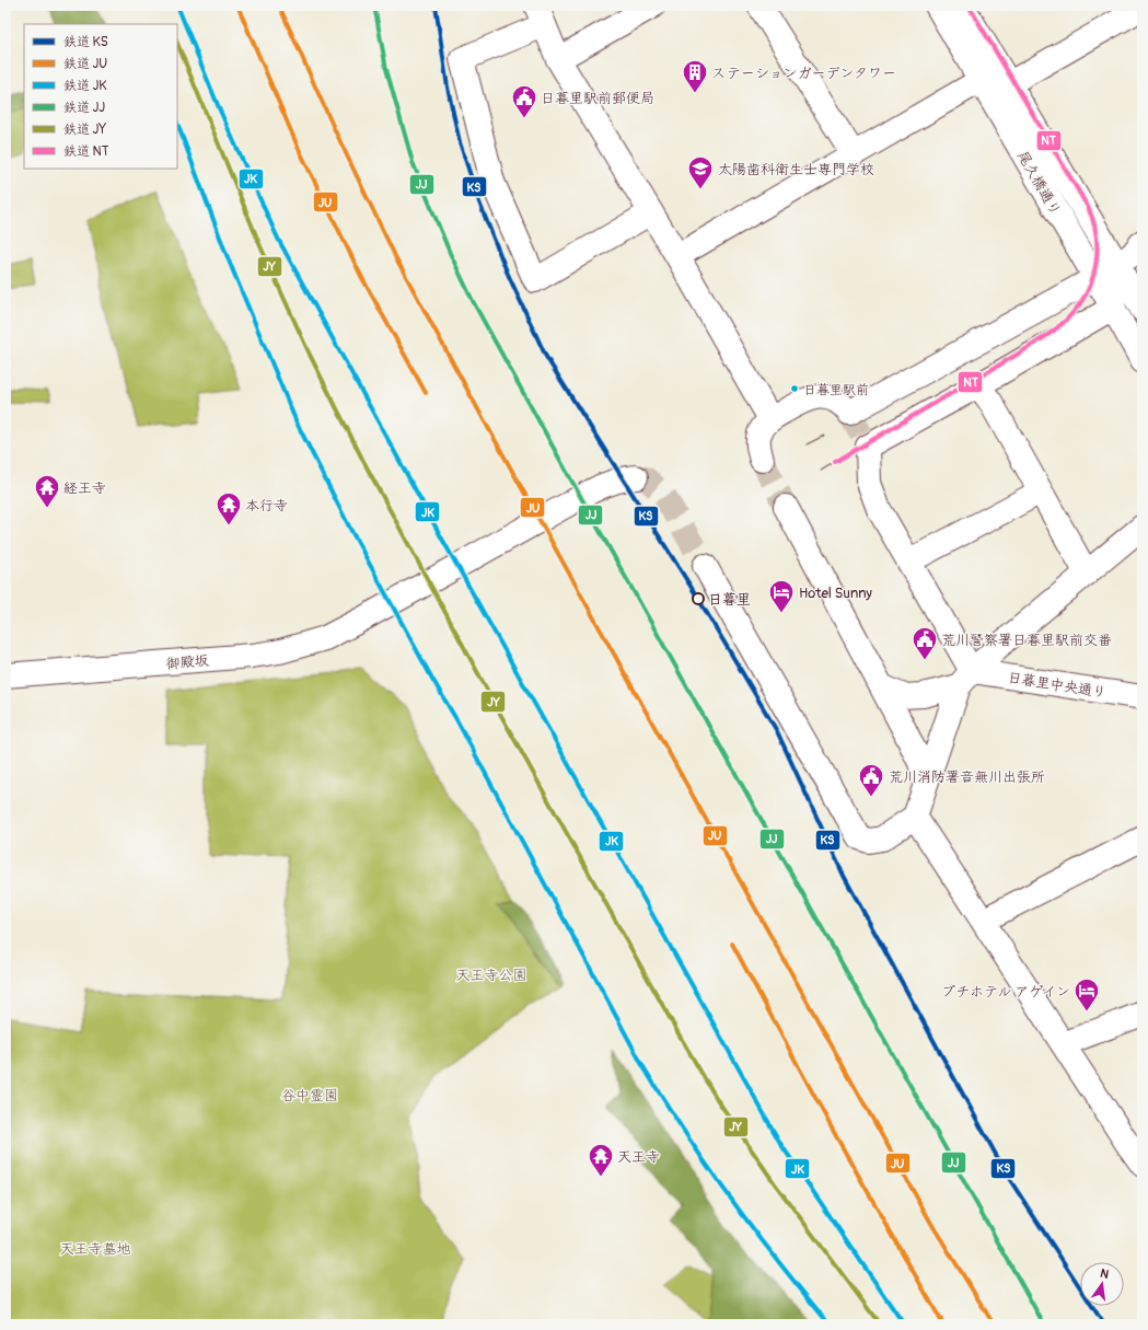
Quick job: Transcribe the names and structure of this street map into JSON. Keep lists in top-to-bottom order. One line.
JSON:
{"streets":{"street":["尾久橋通り","御殿坂","日暮里中央通り"]},"parks":["天王寺公園","谷中霊園","天王寺墓地"],"places":{"building":["ステーションガーデンタワー"],"public building":["日暮里駅前郵便局","荒川警察署日暮里駅前交番","荒川消防署音無川出張所"],"school or university":["太陽歯科衛生士専門学校"],"other":["日暮里駅前","日暮里"],"temple":["経王寺","本行寺","天王寺"],"hotel":["Hotel Sunny","プチホテル アゲイン"]},"lines":["rail line KS","rail line JU","rail line JK","rail line JJ","rail line NT","rail line JY"],"legend":["鉄道 KS","鉄道 JU","鉄道 JK","鉄道 JJ","鉄道 JY","鉄道 NT"],"north":"top"}
